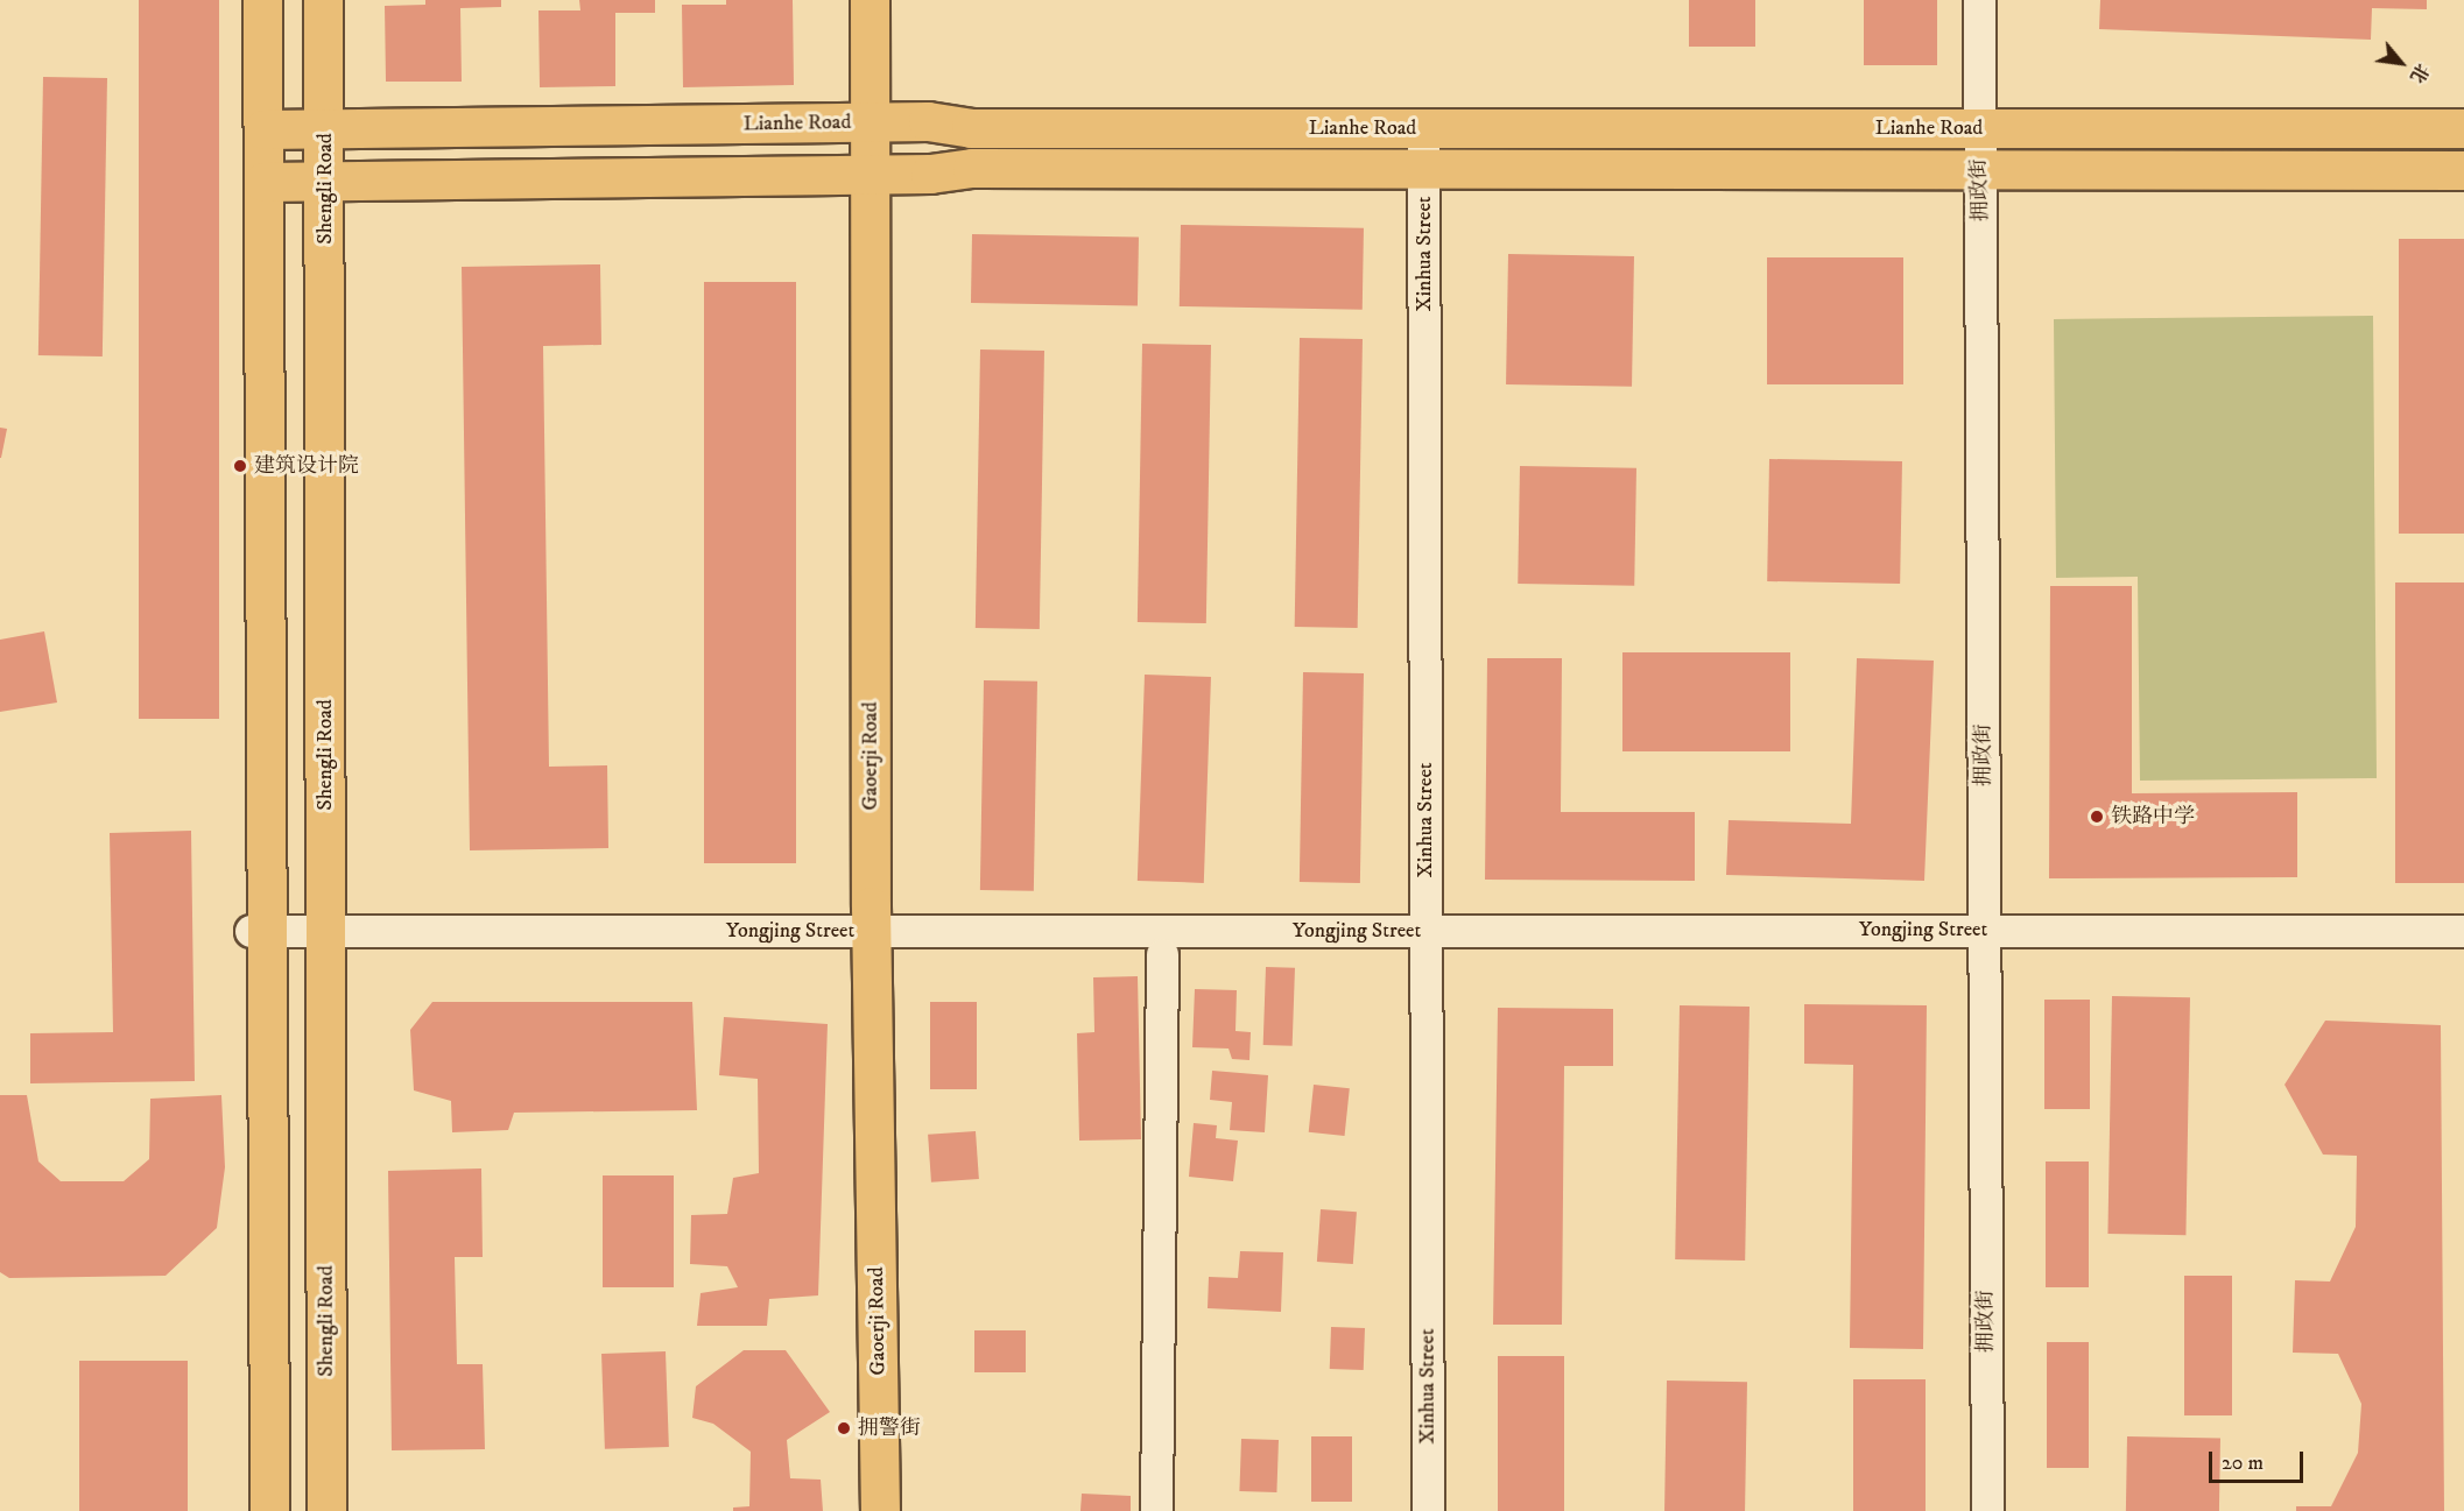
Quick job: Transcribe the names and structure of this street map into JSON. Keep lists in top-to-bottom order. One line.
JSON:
{"streets":{"main road":["Lianhe Road","Shengli Road","Gaoerji Road"],"street":["拥政街","Xinhua Street","Yongjing Street"]},"crossings":[["Lianhe Road","Shengli Road"],["Lianhe Road","拥政街"],["Lianhe Road","Xinhua Street"],["Lianhe Road","Gaoerji Road"],["Shengli Road","Yongjing Street"],["拥政街","Yongjing Street"],["Xinhua Street","Yongjing Street"],["Gaoerji Road","Yongjing Street"]],"places":["建筑设计院","铁路中学","拥警街"],"scale_bar":"20 m","north":"bottom right"}
